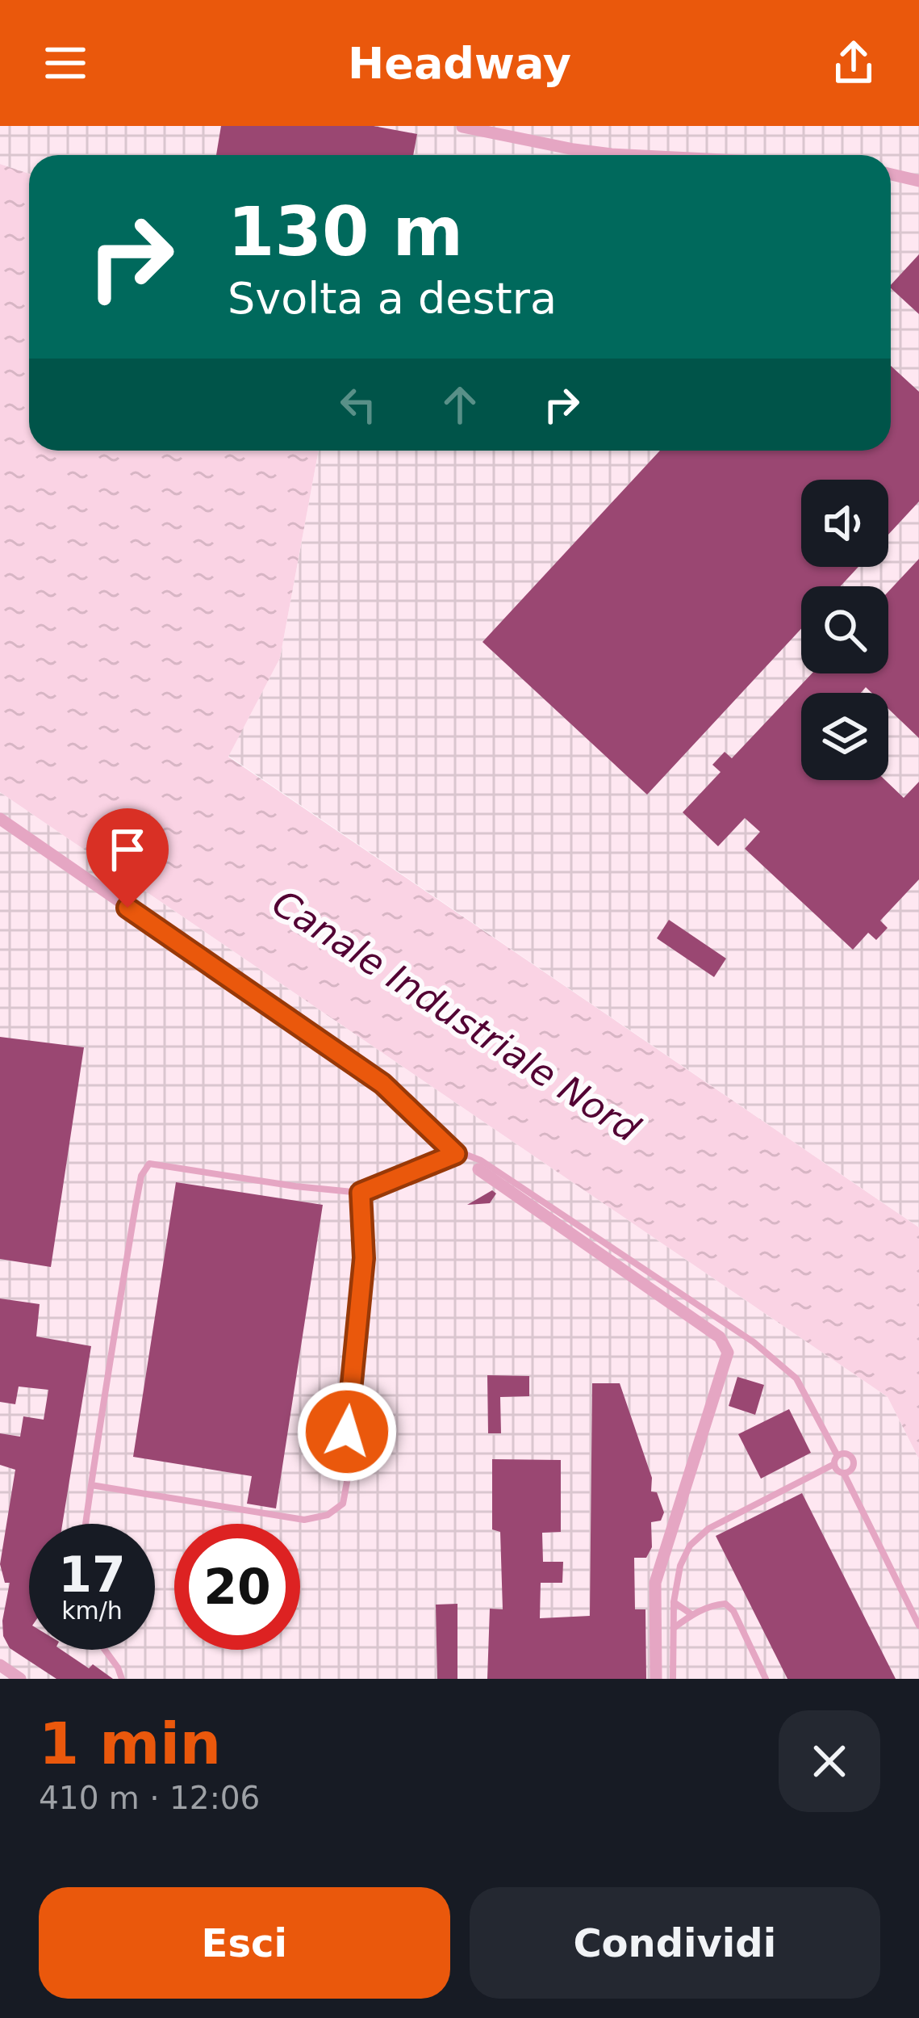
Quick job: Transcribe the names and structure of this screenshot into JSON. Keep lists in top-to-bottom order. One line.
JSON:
{"water":["Canale Industriale Nord"],"page":{"header":"Headway","turn":["130 m","Svolta a destra"],"speed":"17 km/h","limit":"20","heading":["1 min","410 m · 12:06"],"buttons":["Esci","Condividi"]}}
